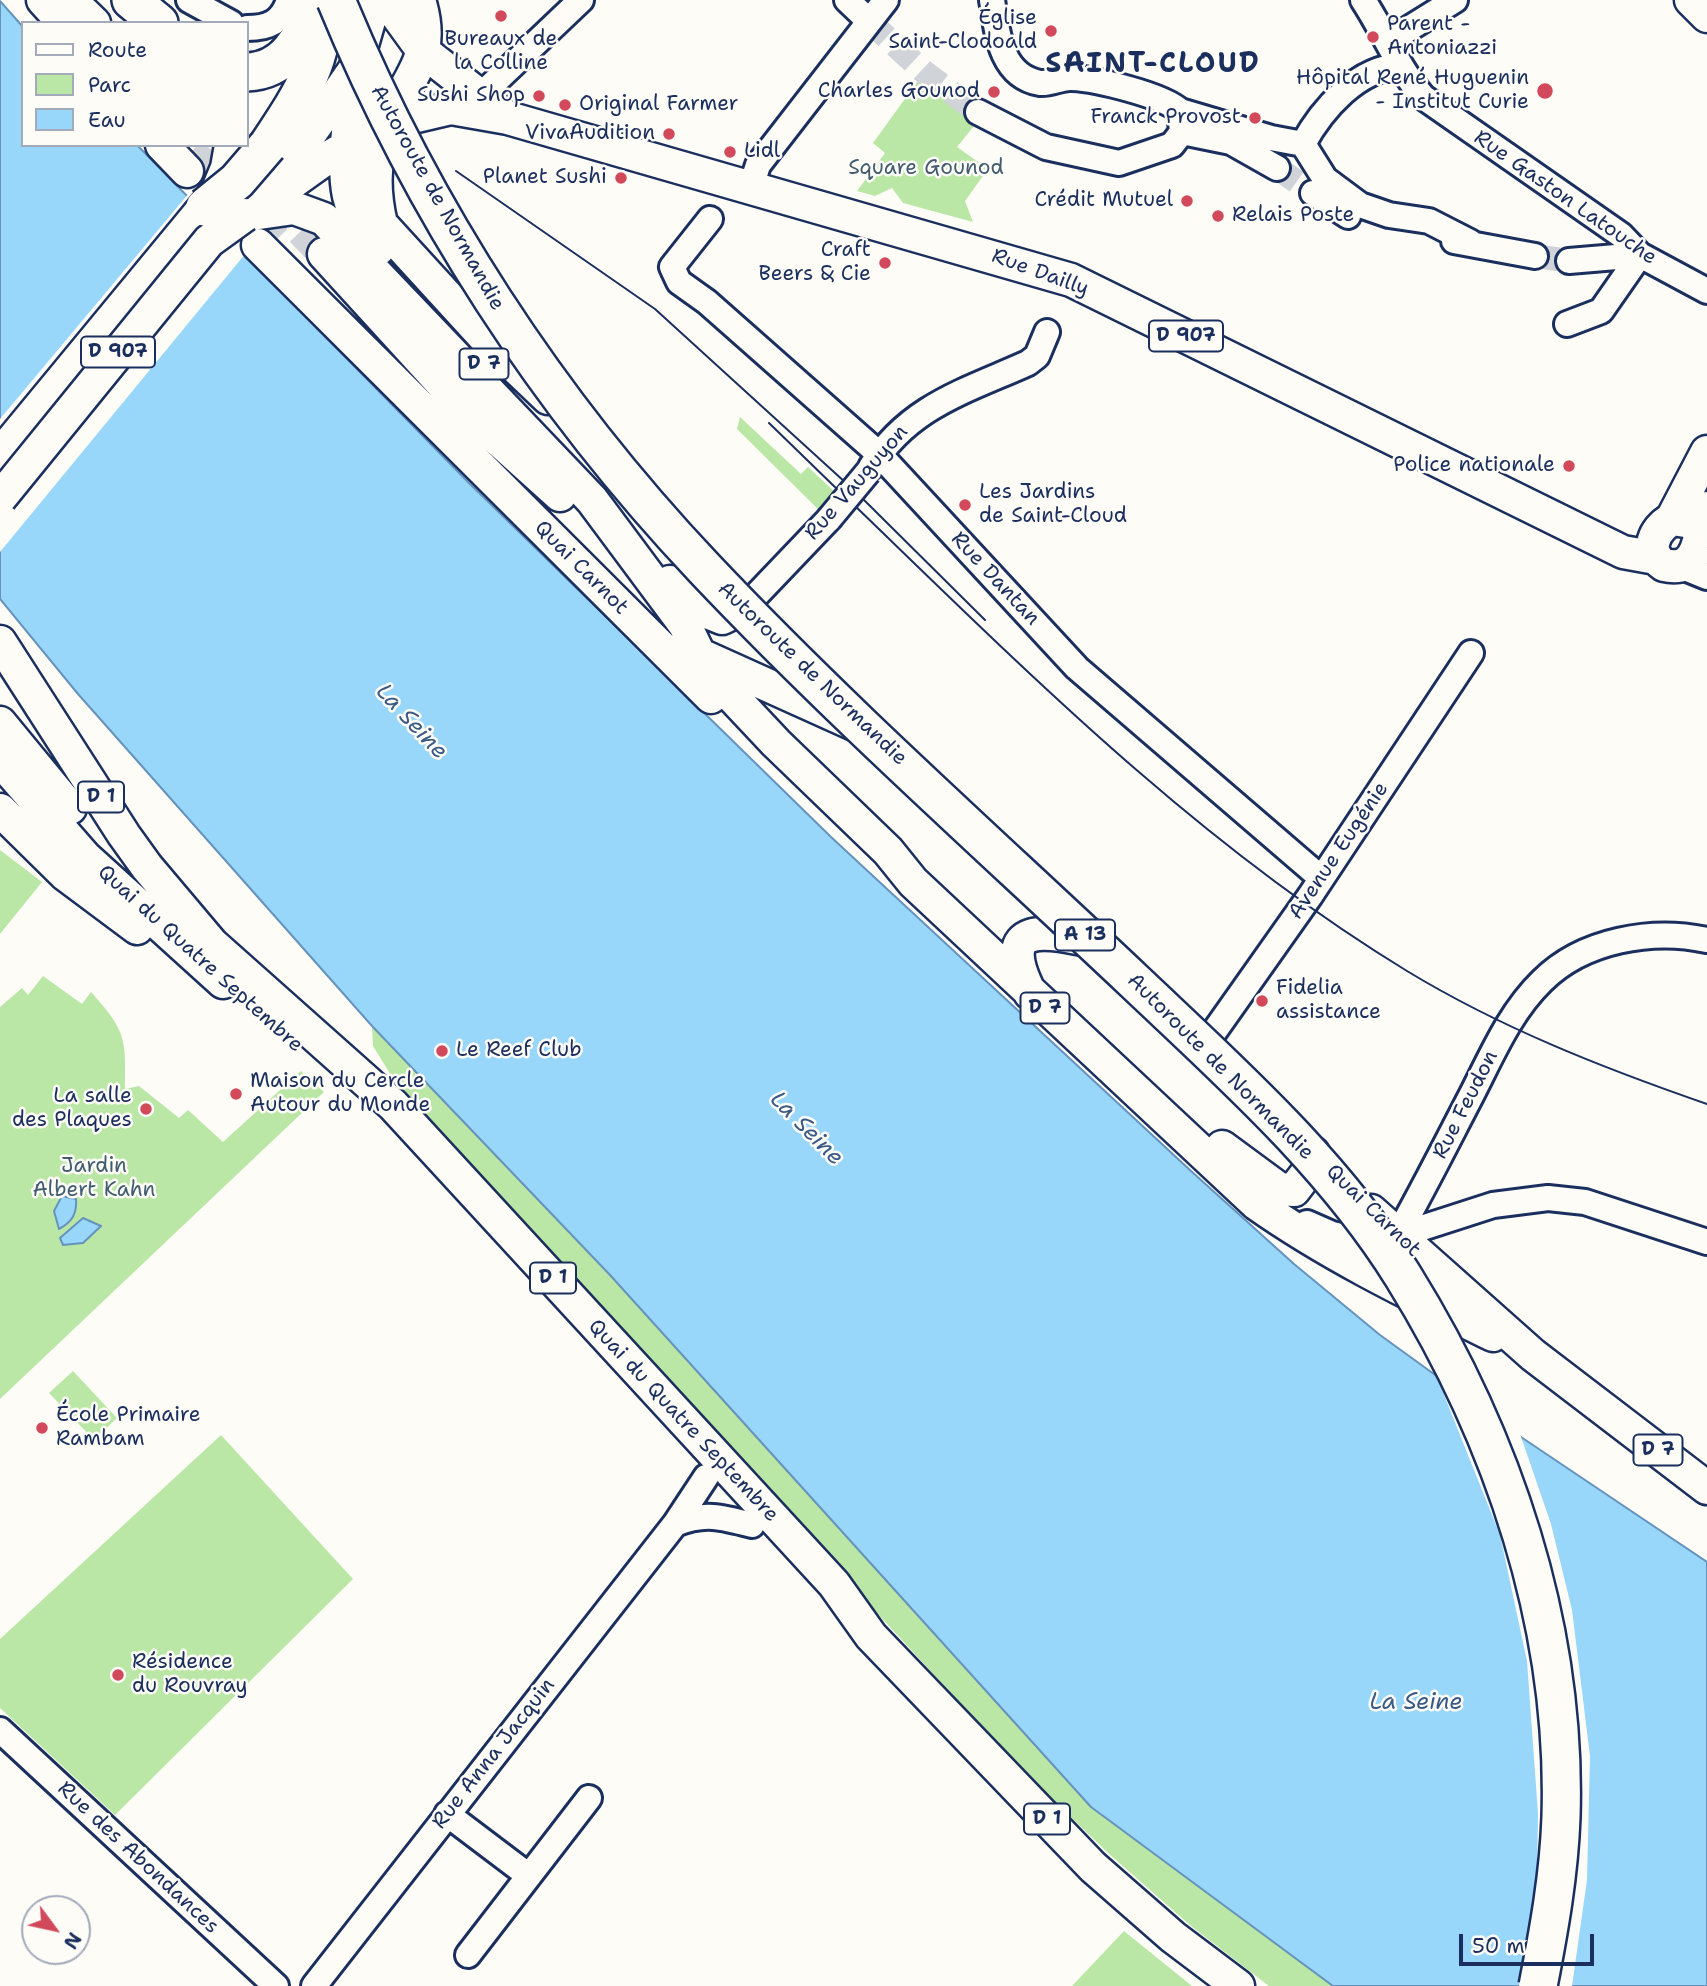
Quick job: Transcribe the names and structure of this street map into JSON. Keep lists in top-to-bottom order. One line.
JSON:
{"streets":{"highway":["Autoroute de Normandie","A 13"],"main road":["Rue Dailly","D 907","D 7","Quai Carnot","D 1","Quai du Quatre Septembre"],"street":["Rue Gaston Latouche","Rue Vauguyon","Rue Dantan","Avenue Eugénie","Rue Feudon","Rue Anna Jacquin","Rue des Abondances"]},"crossings":[["Rue Dailly","D 907"],["Rue Dailly","Quai Carnot"],["D 907","D 7"],["D 907","Quai Carnot"],["D 7","Quai Carnot"],["Rue Vauguyon","Quai Carnot"],["Rue Vauguyon","Rue Dantan"],["Quai Carnot","Avenue Eugénie"],["Quai Carnot","Rue Feudon"],["Rue Dantan","Avenue Eugénie"],["Quai du Quatre Septembre","Rue Anna Jacquin"]],"districts":["SAINT-CLOUD"],"water":["La Seine"],"parks":["Square Gounod","Jardin Albert Kahn"],"places":["Bureaux de la Colline","Église Saint-Clodoald","Parent - Antoniazzi","Hôpital René Huguenin - Institut Curie","Charles Gounod","Sushi Shop","Original Farmer","Franck Provost","VivaAudition","Lidl","Planet Sushi","Crédit Mutuel","Relais Poste","Craft Beers & Cie","Police nationale","Les Jardins de Saint-Cloud","Fidelia assistance","Le Reef Club","Maison du Cercle Autour du Monde","La salle des Plaques","École Primaire Rambam","Résidence du Rouvray"],"legend":["Route","Parc","Eau"],"scale_bar":"50 m","north":"bottom right"}
